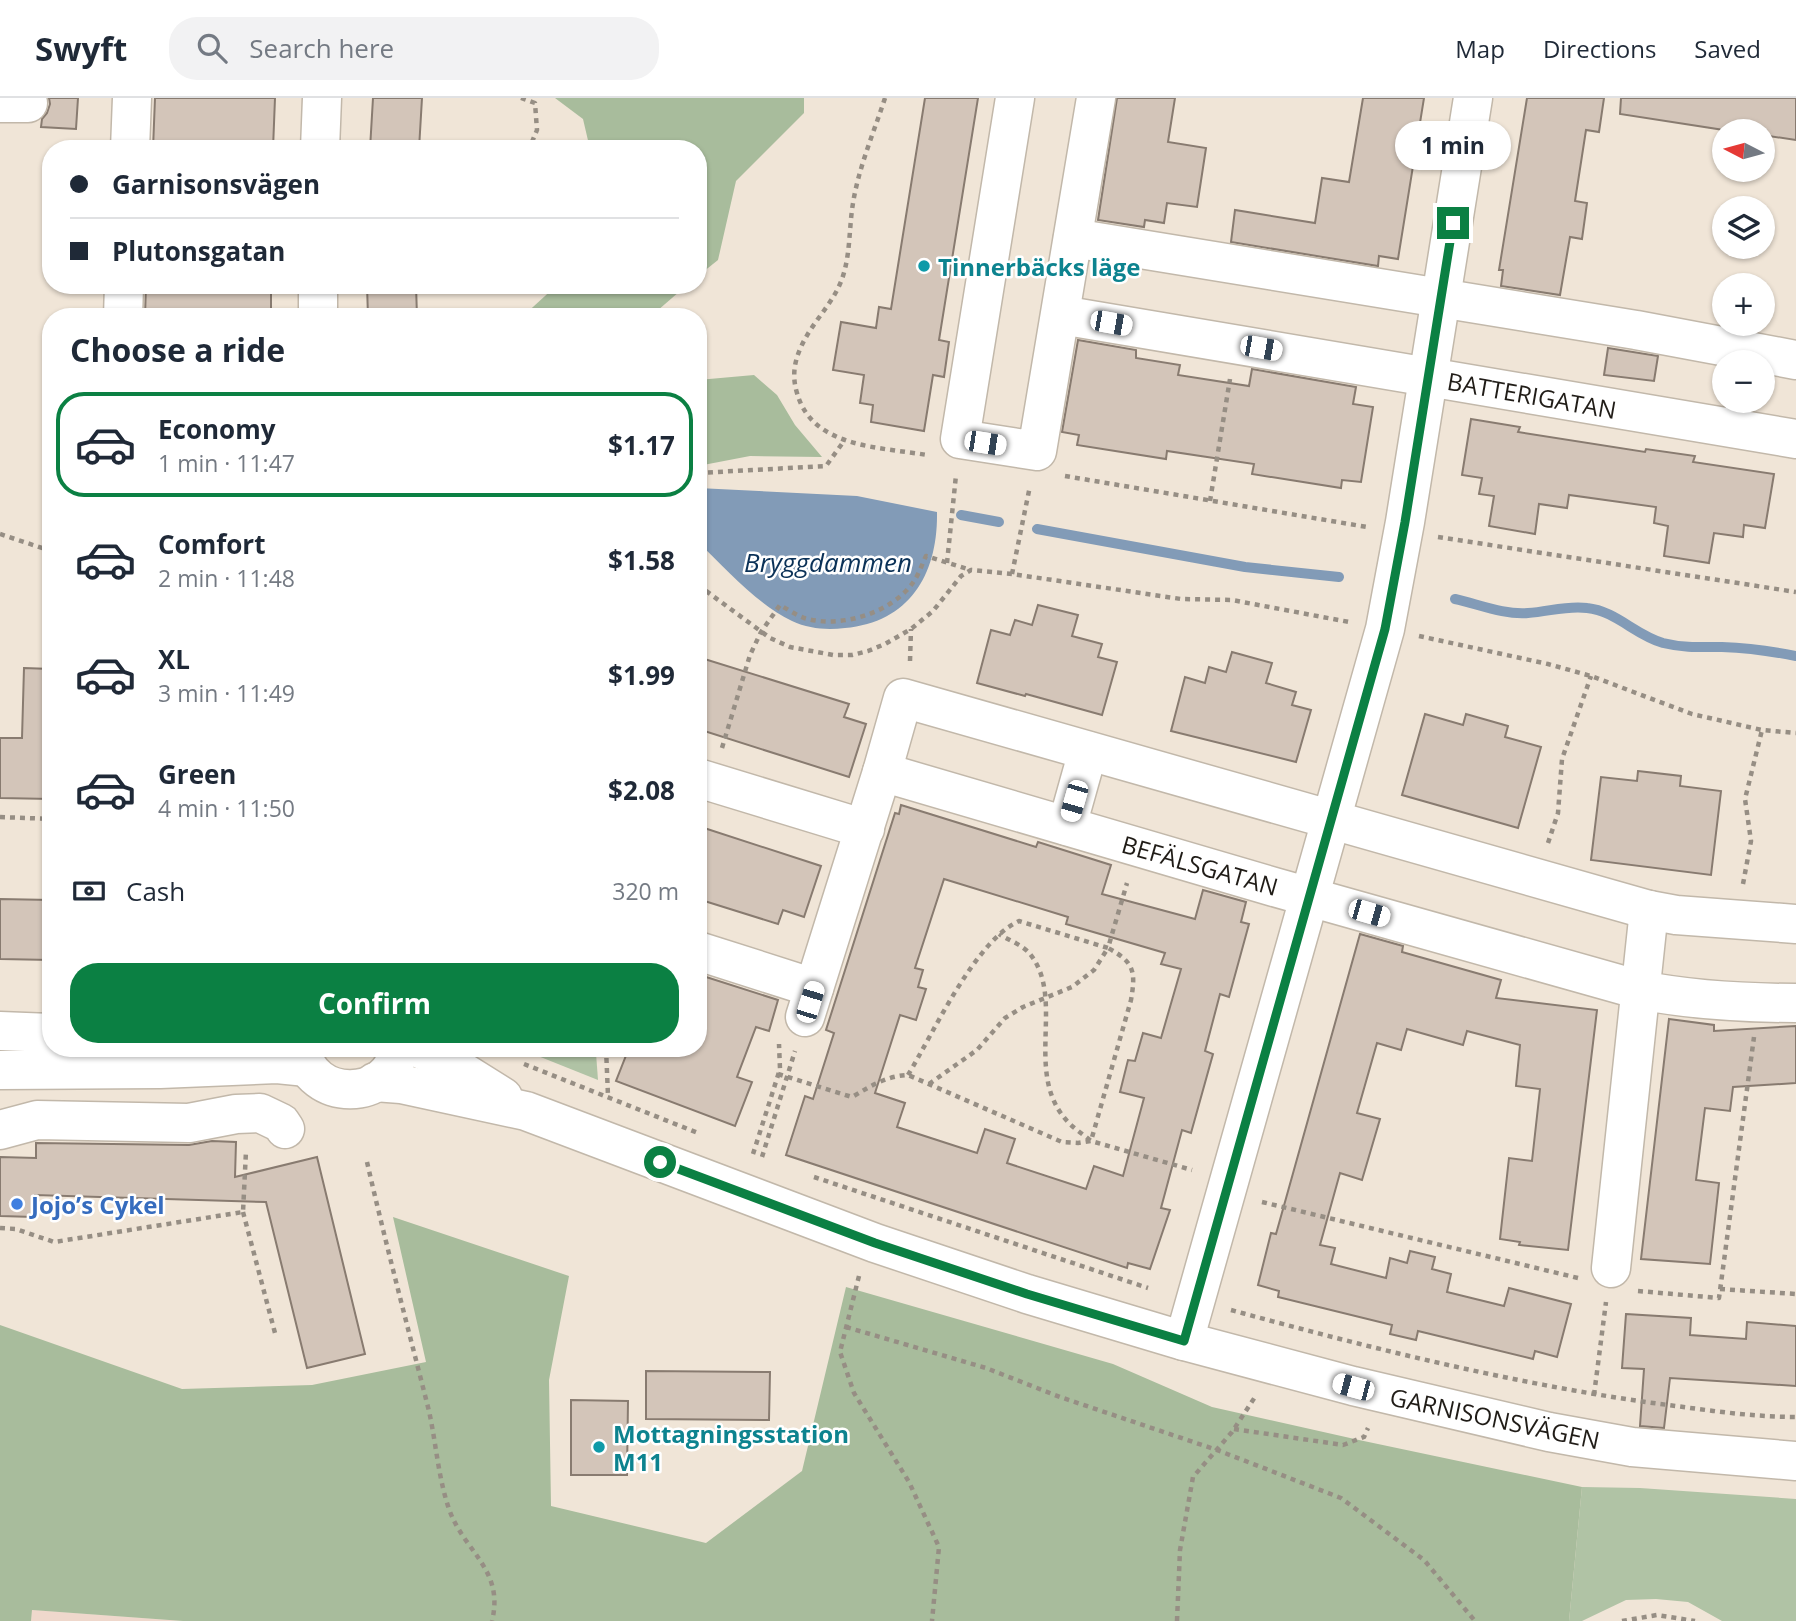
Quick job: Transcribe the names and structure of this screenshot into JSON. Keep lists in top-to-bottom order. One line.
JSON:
{"streets":{"street":["BATTERIGATAN","BEFÄLSGATAN","GARNISONSVÄGEN"]},"water":["Bryggdammen"],"places":["Tinnerbäcks läge","Jojo’s Cykel","Mottagningsstation M11"],"north":"left","page":{"header":"Swyft","search":"Search here","nav":["Map","Directions","Saved"],"map_buttons":["+","−"],"bubble":"1 min","banner":["Garnisonsvägen","Plutonsgatan"],"heading":"Choose a ride","list":[{"name":"Economy","note":"1 min · 11:47","value":"$1.17"},{"name":"Comfort","note":"2 min · 11:48","value":"$1.58"},{"name":"XL","note":"3 min · 11:49","value":"$1.99"},{"name":"Green","note":"4 min · 11:50","value":"$2.08"}],"pay":["Cash","320 m"],"buttons":"Confirm"}}
